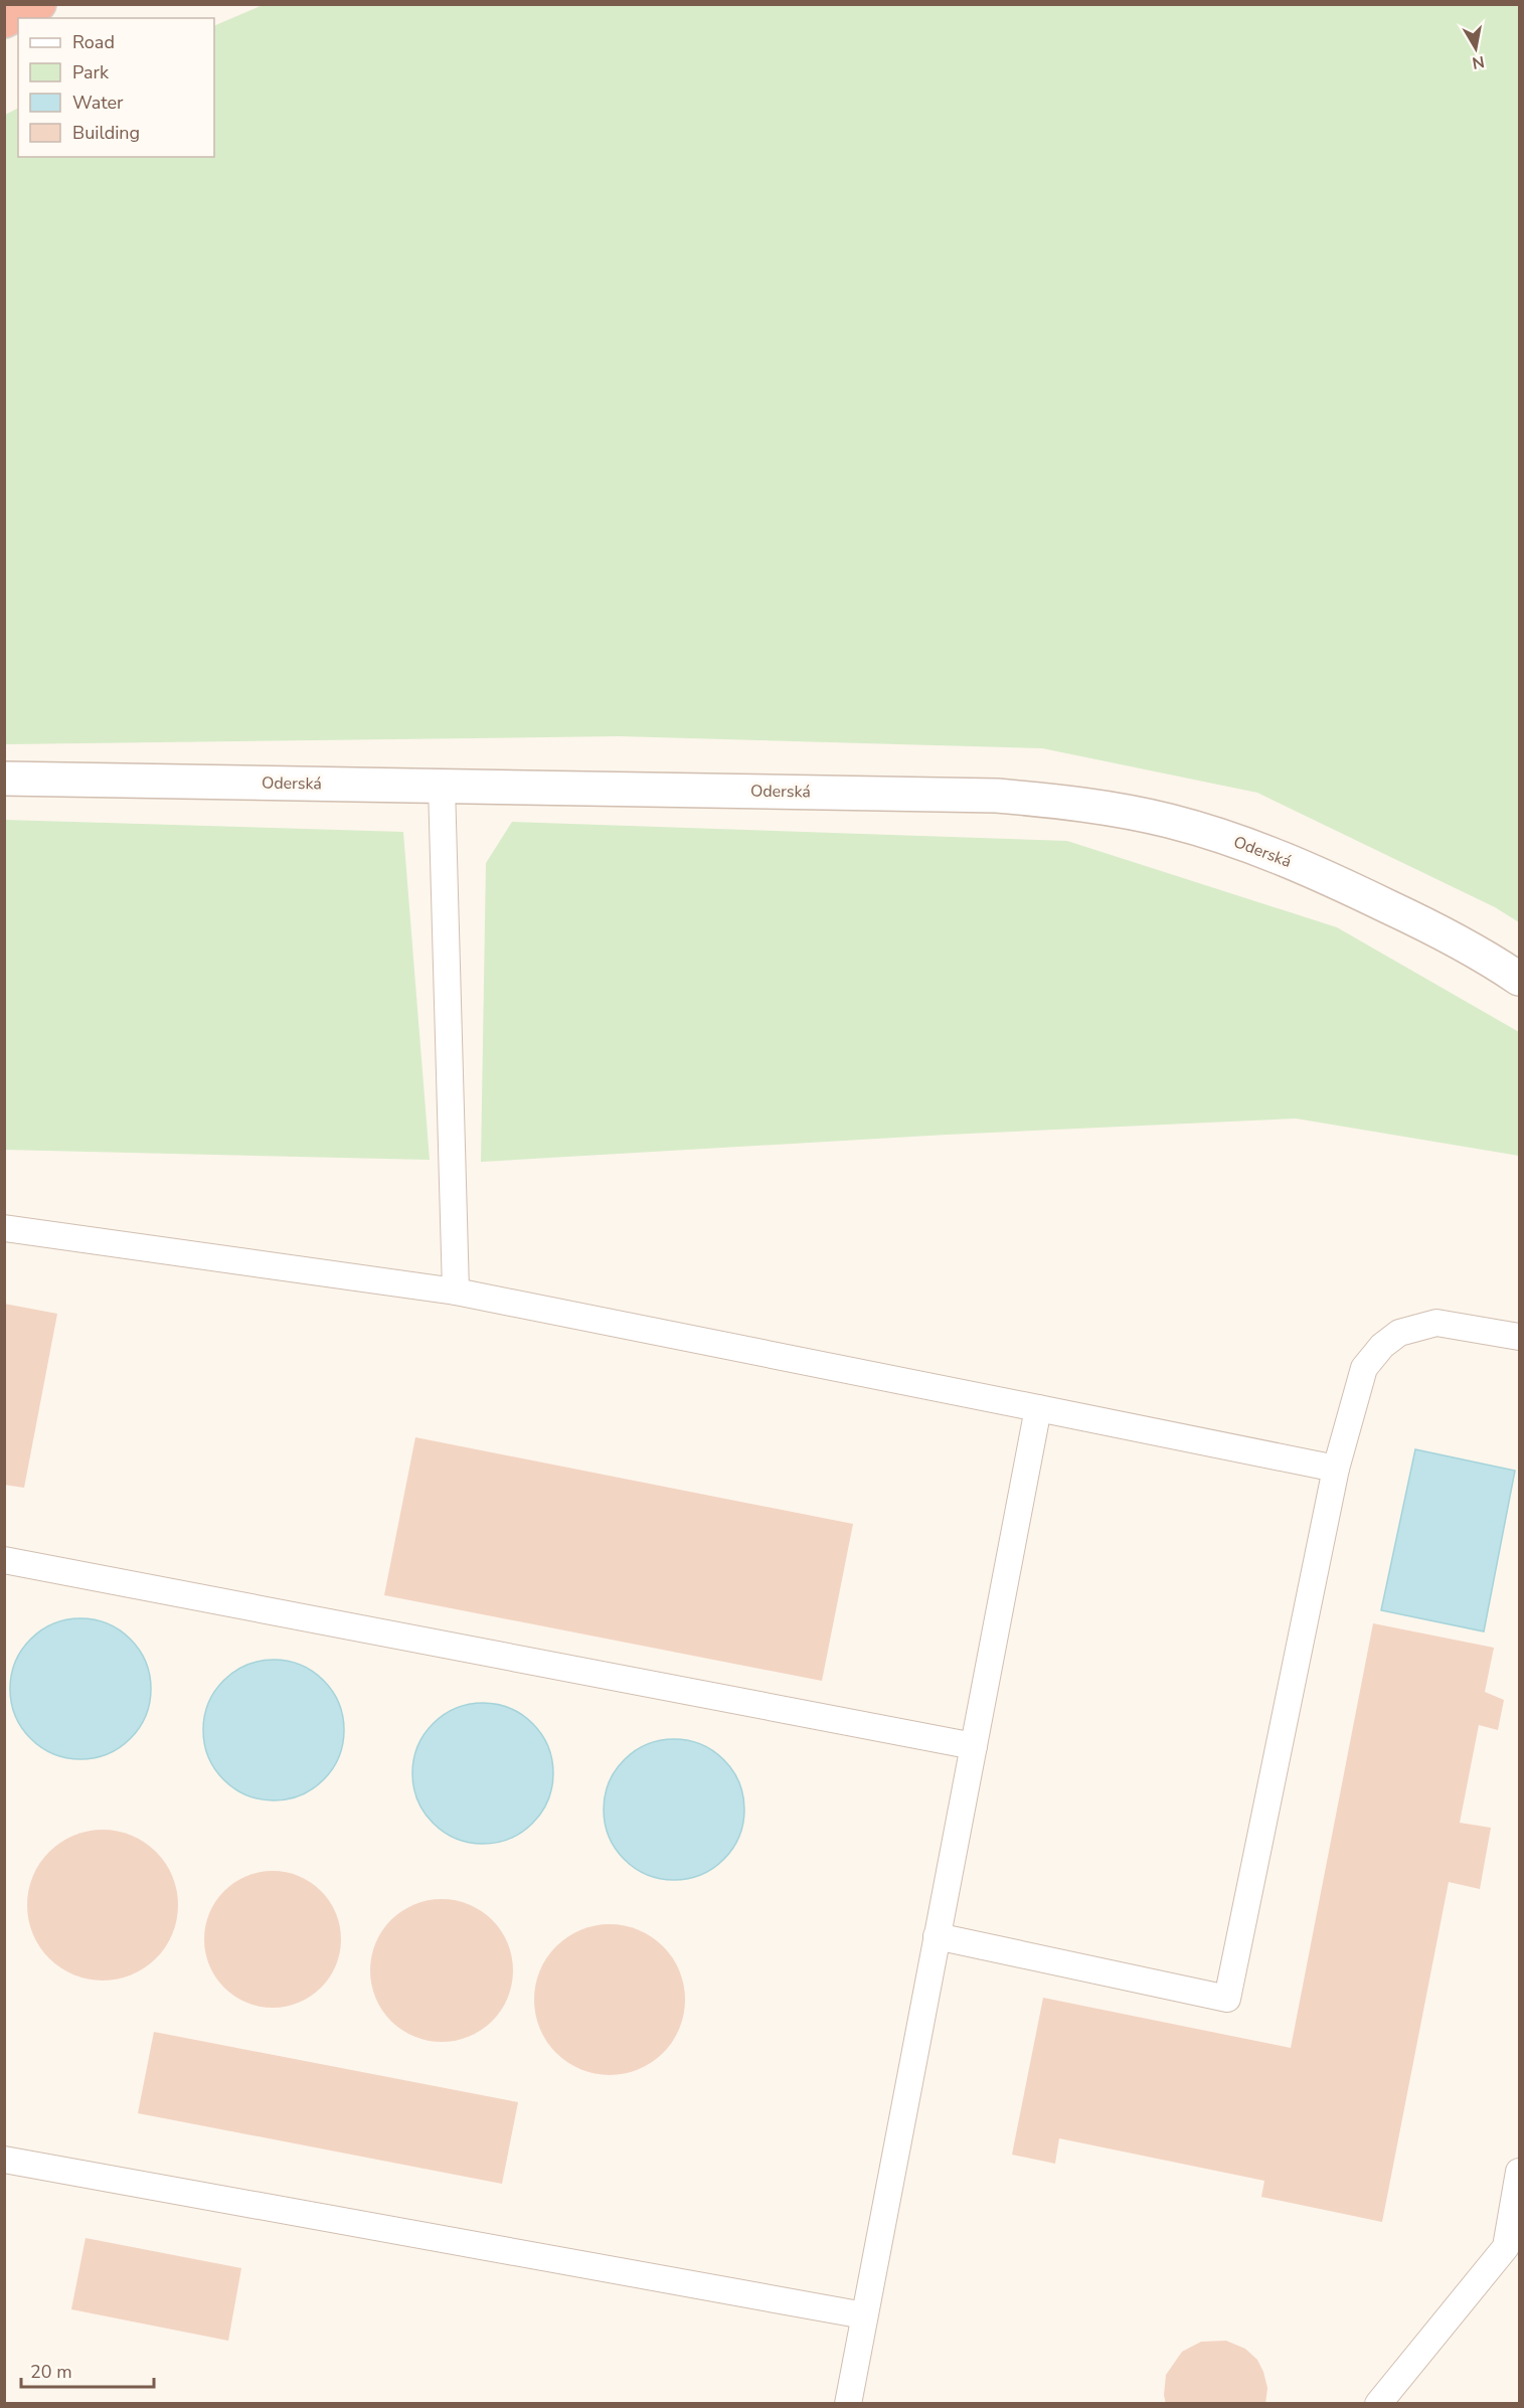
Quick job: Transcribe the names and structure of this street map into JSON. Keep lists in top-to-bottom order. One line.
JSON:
{"streets":{"street":["Oderská"]},"legend":["Road","Park","Water","Building"],"scale_bar":"20 m","north":"bottom"}
